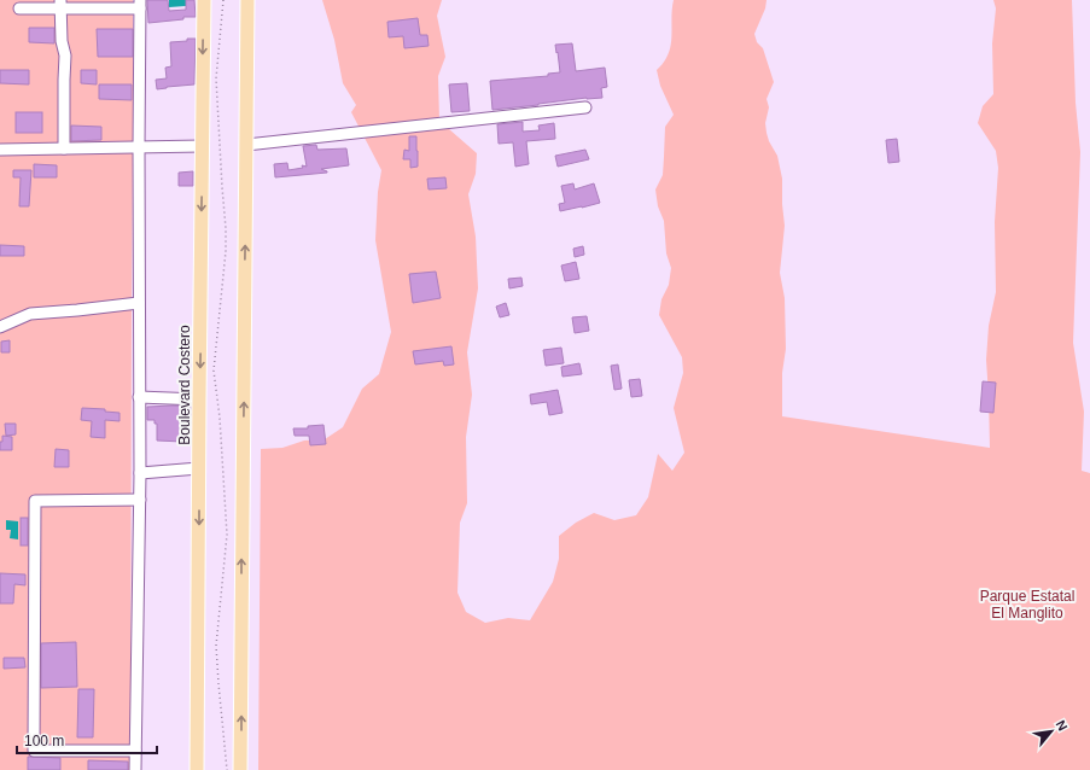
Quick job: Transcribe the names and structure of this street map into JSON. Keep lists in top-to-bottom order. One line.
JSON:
{"streets":{"main road":["Boulevard Costero"]},"parks":["Parque Estatal El Manglito"],"scale_bar":"100 m","north":"top right"}
